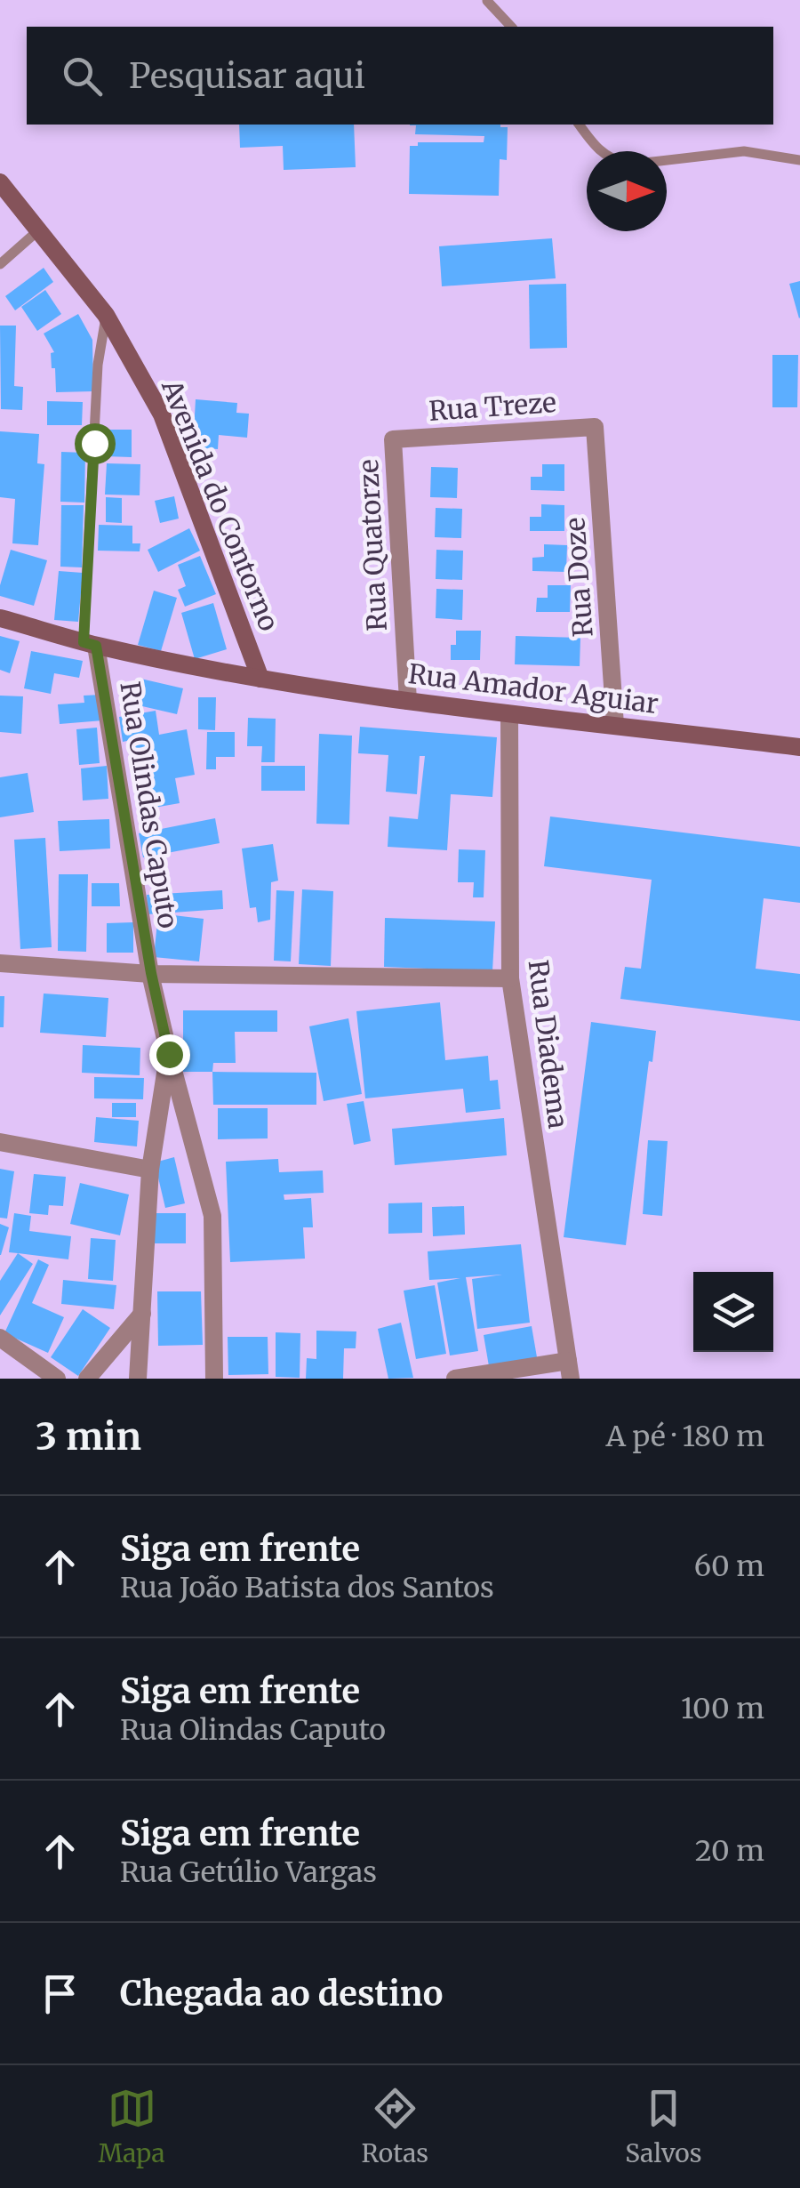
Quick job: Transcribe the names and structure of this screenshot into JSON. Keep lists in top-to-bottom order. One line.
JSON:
{"streets":{"street":["Rua Treze","Avenida do Contorno","Rua Quatorze","Rua Doze","Rua Amador Aguiar","Rua Olindas Caputo","Rua Diadema"]},"crossings":[["Rua Treze","Rua Quatorze"],["Rua Treze","Rua Doze"],["Avenida do Contorno","Rua Amador Aguiar"],["Rua Quatorze","Rua Amador Aguiar"],["Rua Doze","Rua Amador Aguiar"],["Rua Amador Aguiar","Rua Olindas Caputo"],["Rua Amador Aguiar","Rua Diadema"]],"north":"right","page":{"search":"Pesquisar aqui","heading":["3 min","A pé · 180 m"],"list":[["Siga em frente","Rua João Batista dos Santos","60 m"],["Siga em frente","Rua Olindas Caputo","100 m"],["Siga em frente","Rua Getúlio Vargas","20 m"],"Chegada ao destino"],"nav":["Mapa","Rotas","Salvos"]}}
